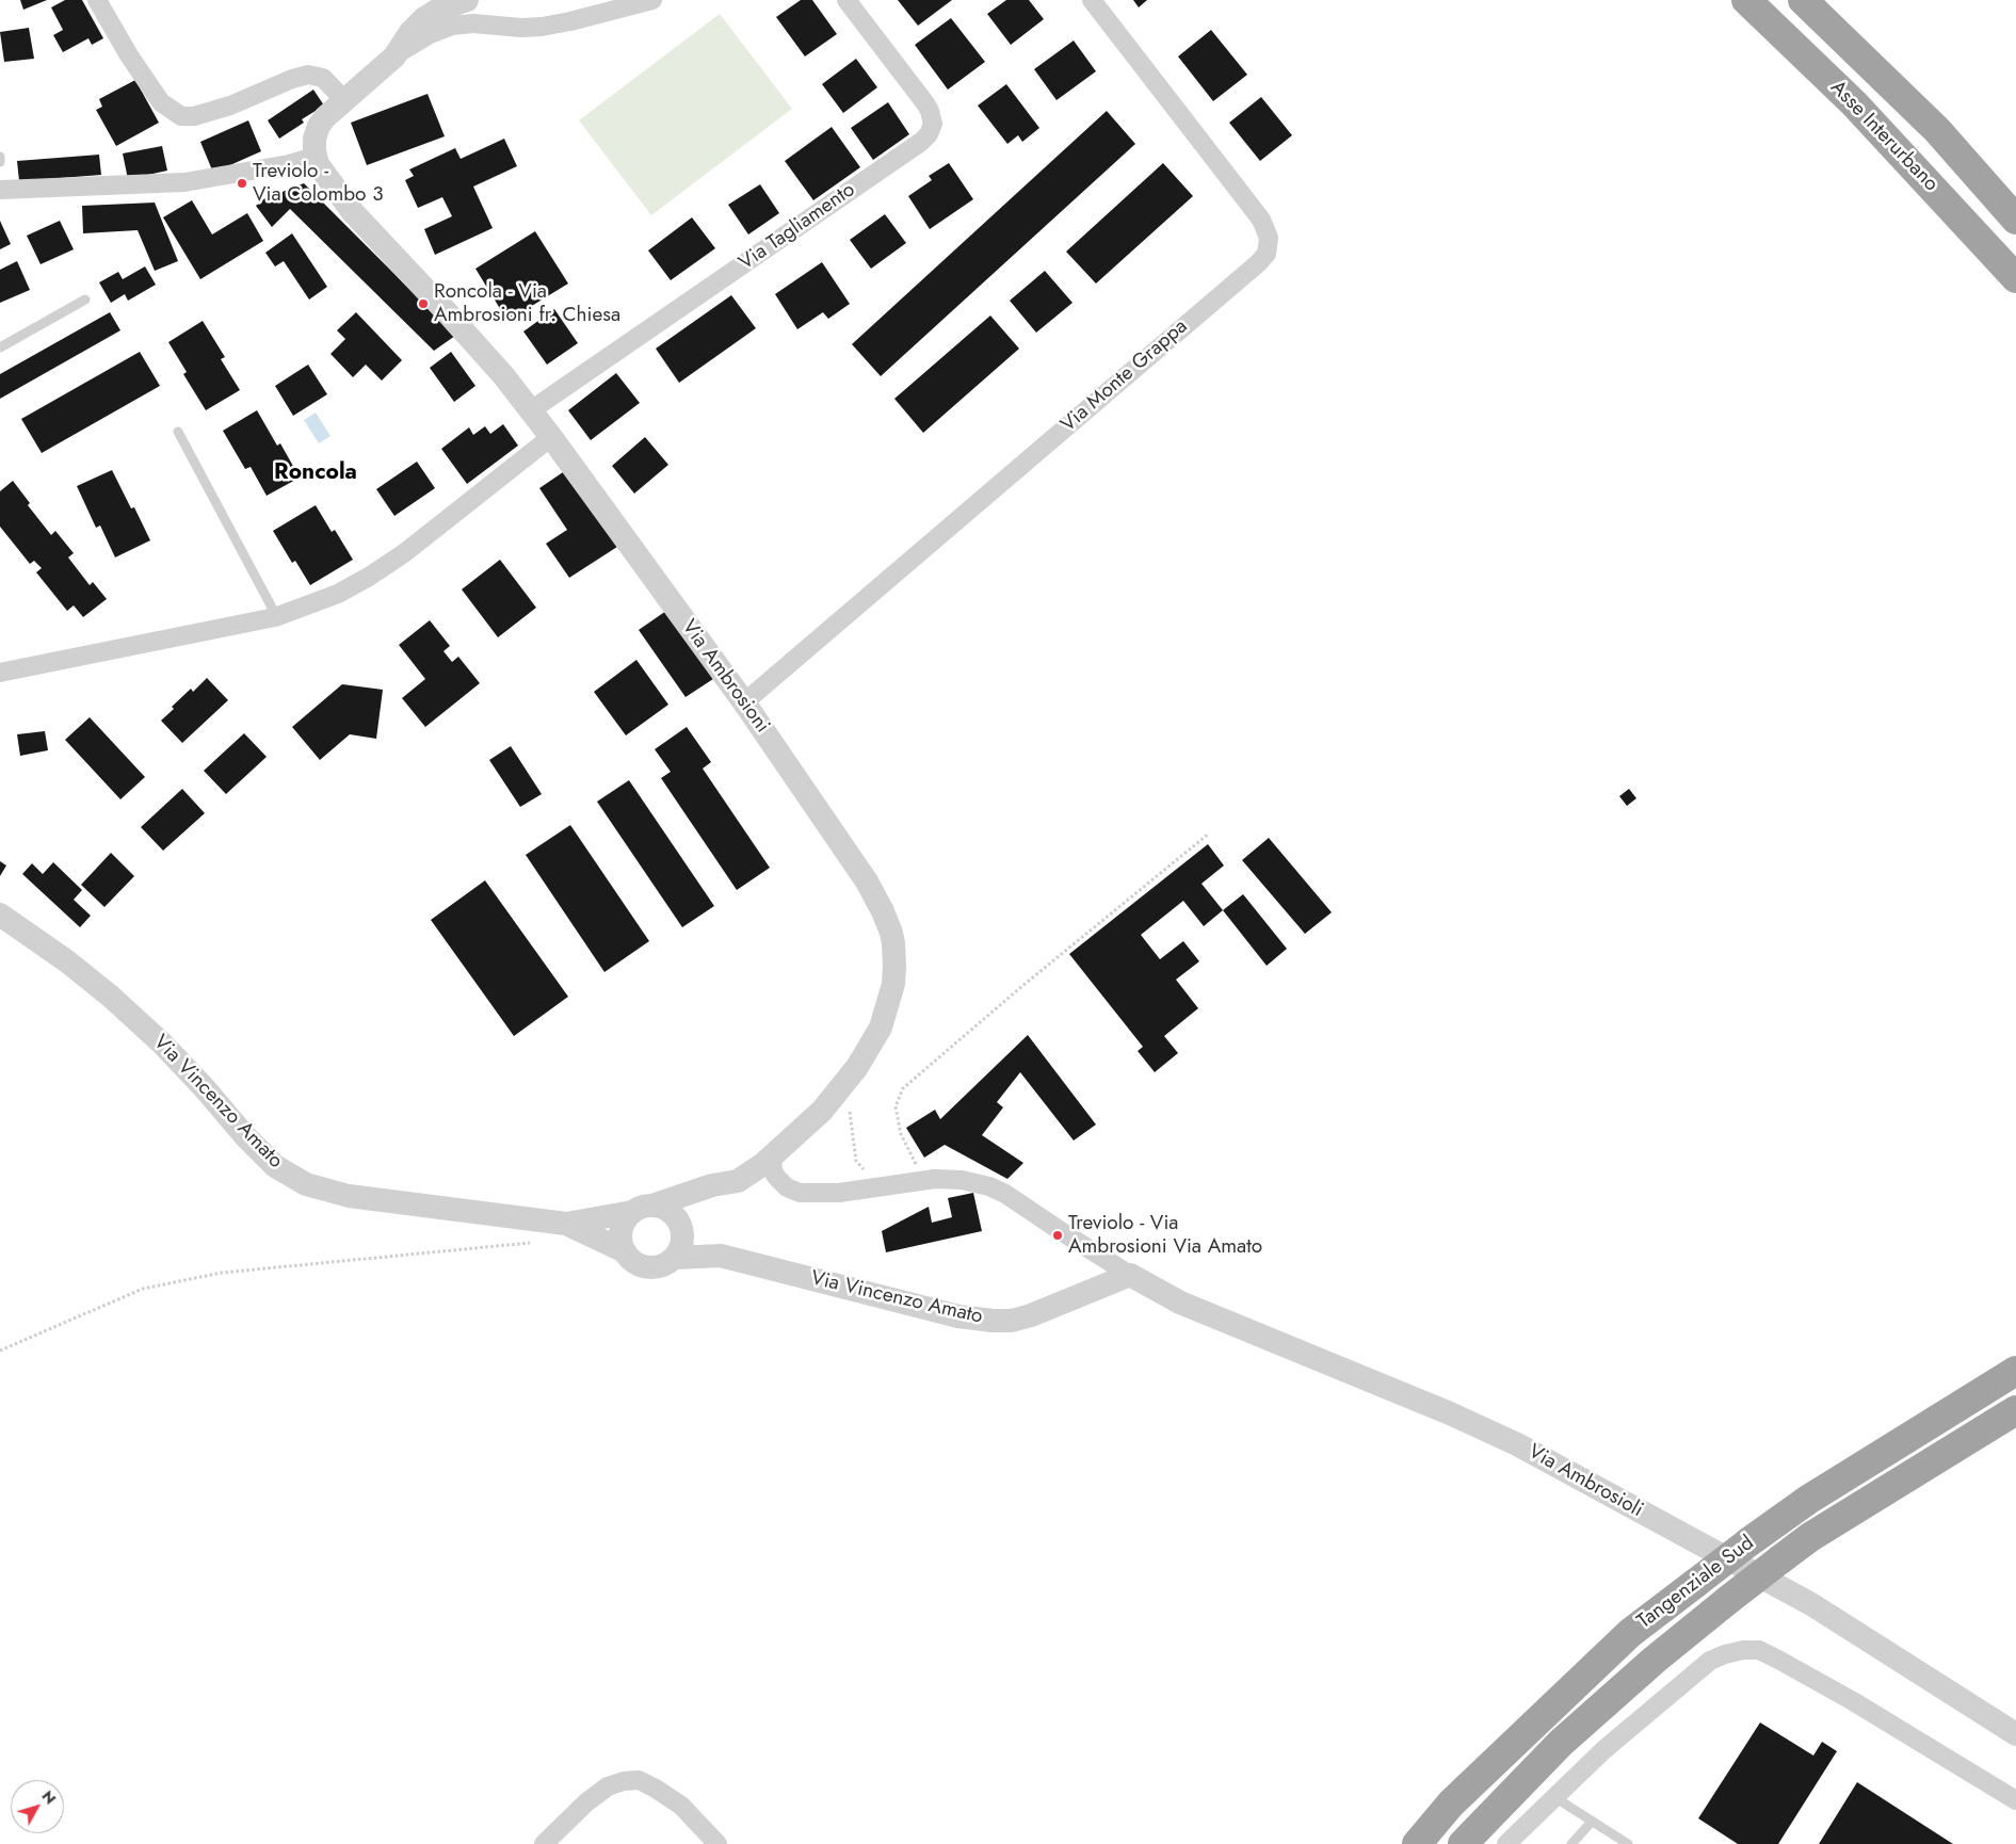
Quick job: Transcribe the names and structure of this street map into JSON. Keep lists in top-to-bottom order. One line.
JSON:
{"streets":{"highway":["Asse Interurbano","Tangenziale Sud"],"street":["Via Tagliamento","Via Monte Grappa","Via Ambrosioni","Via Vincenzo Amato","Via Ambrosioli"]},"crossings":[["Via Tagliamento","Via Ambrosioni"],["Via Monte Grappa","Via Ambrosioni"],["Via Ambrosioni","Via Vincenzo Amato"],["Via Vincenzo Amato","Via Ambrosioli"]],"districts":["Roncola"],"places":["Treviolo - Via Colombo 3","Roncola - Via Ambrosioni fr. Chiesa","Treviolo - Via Ambrosioni Via Amato"],"north":"top right"}
